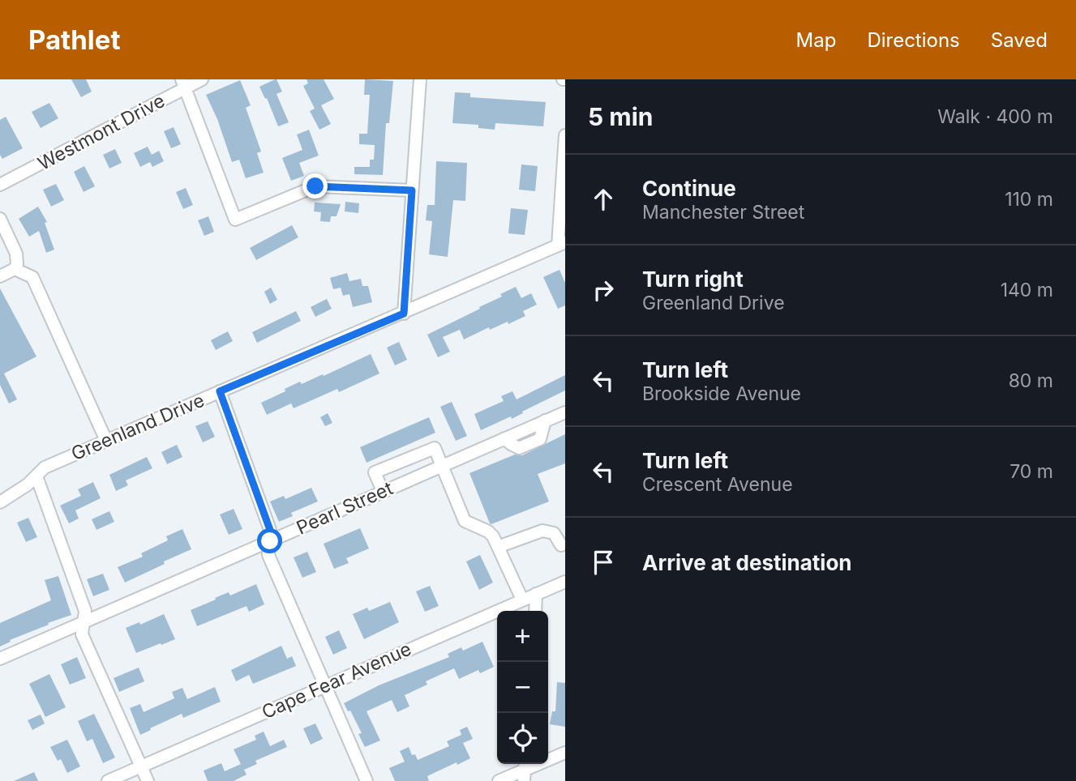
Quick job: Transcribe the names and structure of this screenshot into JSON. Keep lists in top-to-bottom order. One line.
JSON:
{"streets":{"street":["Westmont Drive","Greenland Drive","Pearl Street","Cape Fear Avenue"]},"page":{"header":"Pathlet","nav":["Map","Directions","Saved"],"heading":["5 min","Walk · 400 m"],"list":[["Continue","Manchester Street","110 m"],["Turn right","Greenland Drive","140 m"],["Turn left","Brookside Avenue","80 m"],["Turn left","Crescent Avenue","70 m"],"Arrive at destination"],"map_buttons":["+","−"]}}
